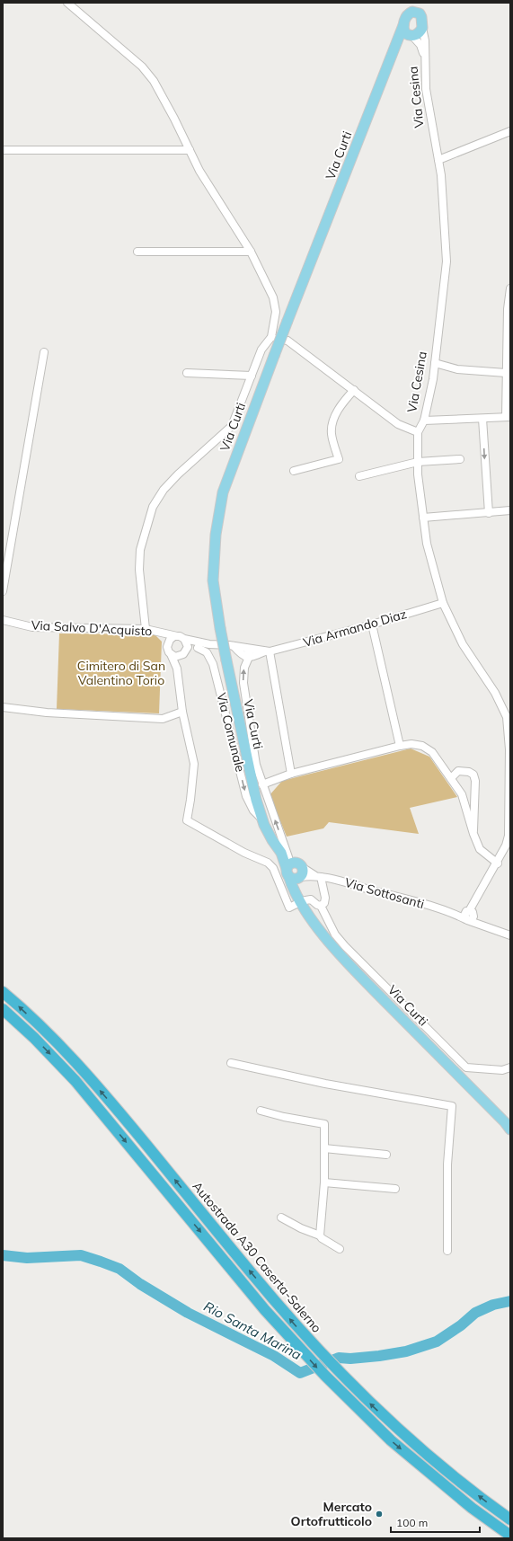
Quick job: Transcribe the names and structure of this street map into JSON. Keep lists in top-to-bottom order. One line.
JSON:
{"streets":{"highway":["Autostrada A30 Caserta-Salerno"],"main road":["Via Cesina","Via Curti"],"street":["Via Salvo D'Acquisto","Via Armando Diaz","Via Comunale","Via Sottosanti"]},"crossings":[["Via Cesina","Via Curti"],["Via Cesina","Via Armando Diaz"],["Via Curti","Via Armando Diaz"],["Via Curti","Via Comunale"],["Via Curti","Via Sottosanti"]],"water":["Rio Santa Marina"],"parks":["Cimitero di San Valentino Torio"],"places":["Mercato Ortofrutticolo"],"scale_bar":"100 m"}
